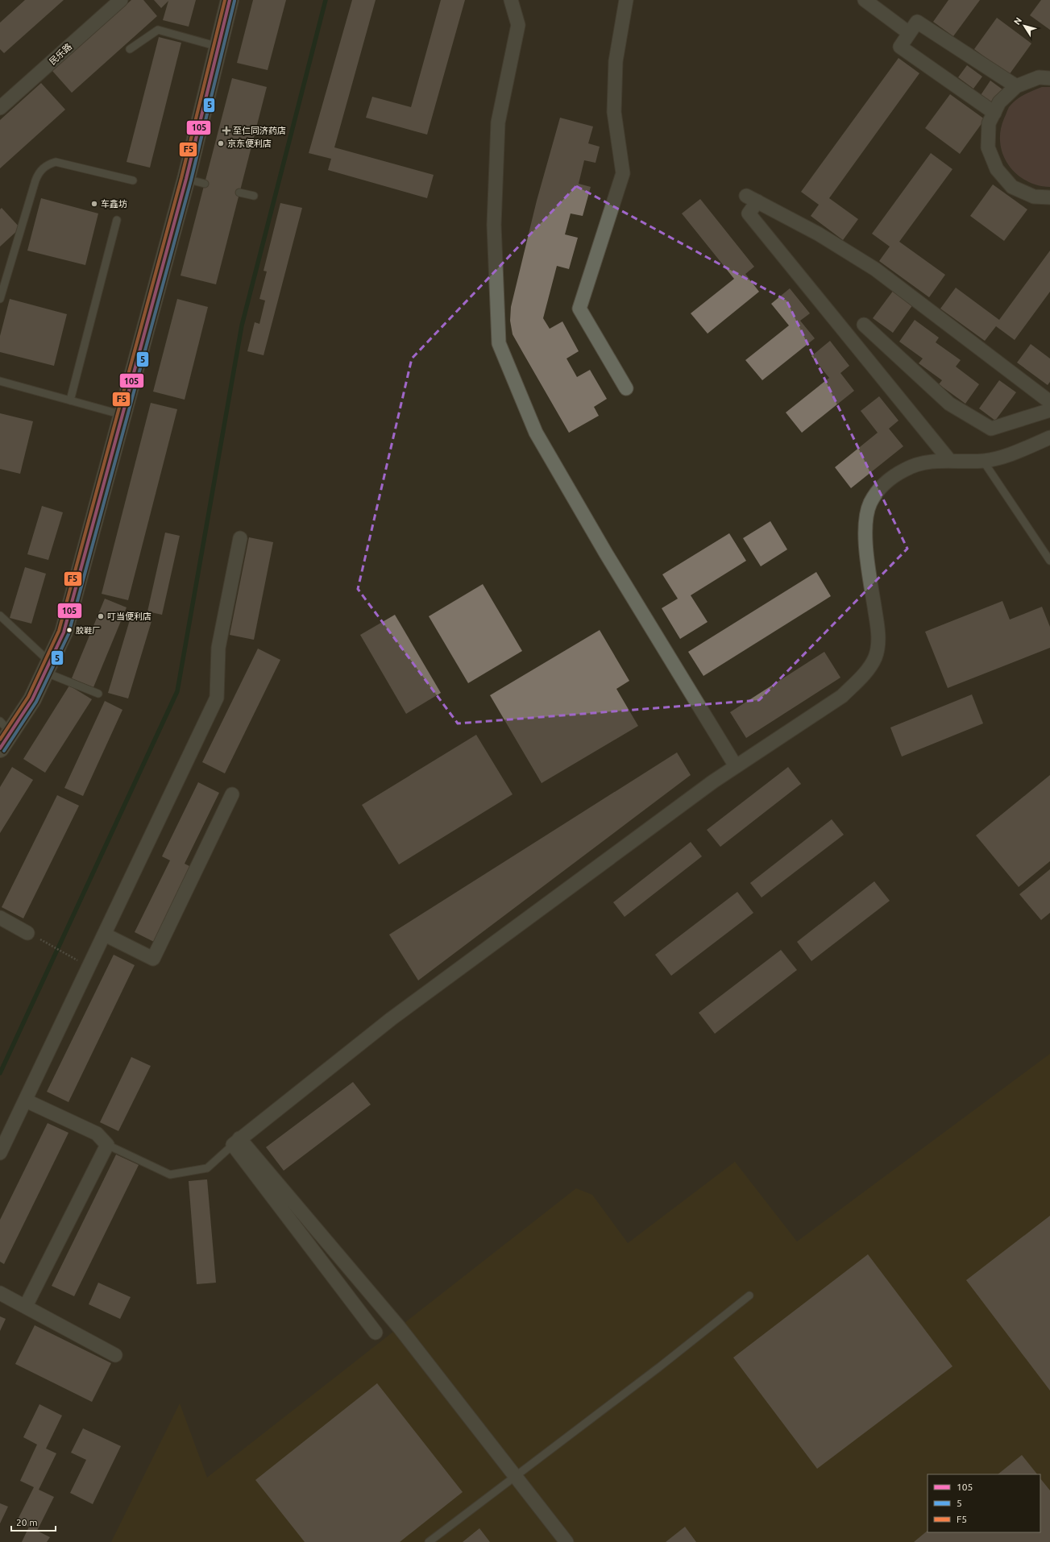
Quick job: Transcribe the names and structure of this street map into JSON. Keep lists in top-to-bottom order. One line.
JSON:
{"streets":{"street":["民乐路"]},"places":{"health":["至仁同济药店"],"other":["京东便利店","车鑫坊","叮当便利店","胶鞋厂"]},"lines":["transit line 105","transit line F5","transit line 5"],"legend":["105","5","F5"],"scale_bar":"20 m","north":"top left"}
